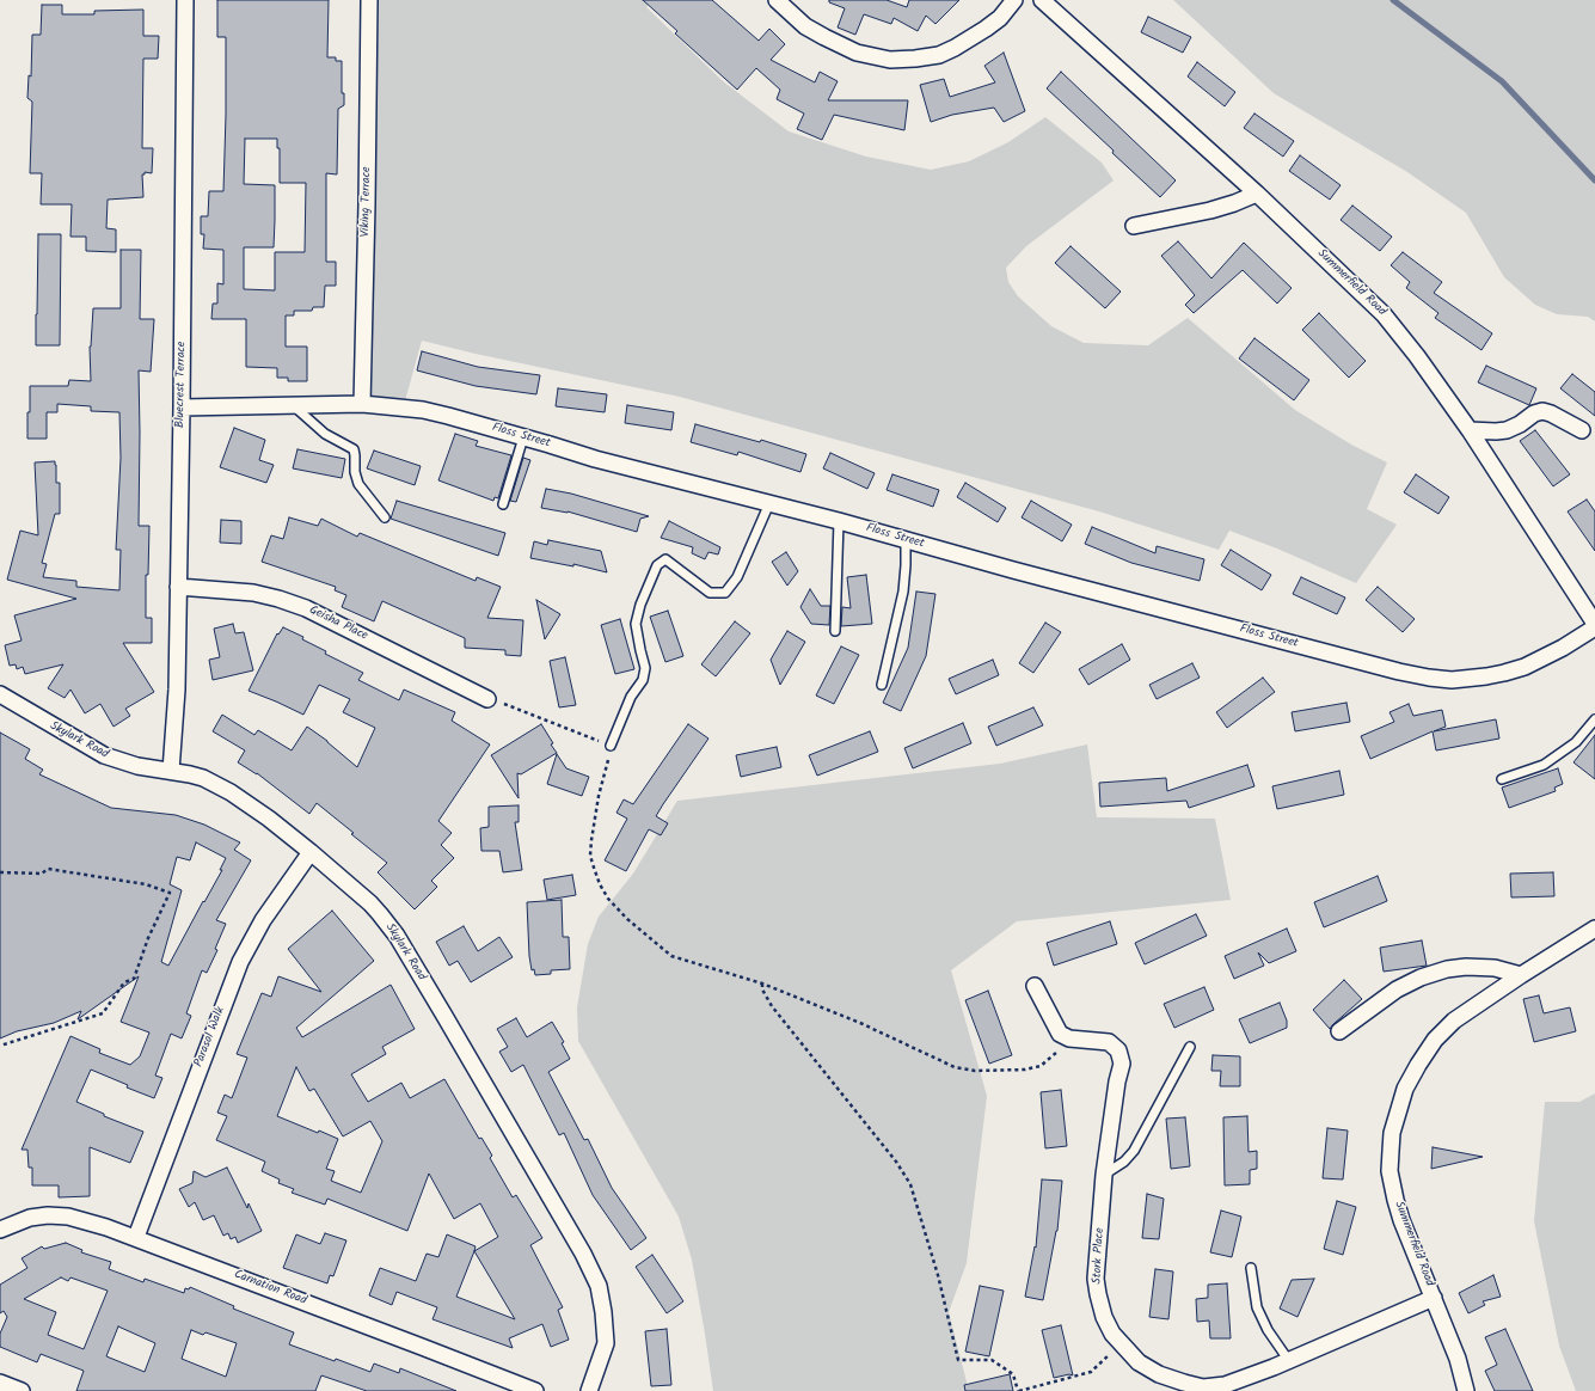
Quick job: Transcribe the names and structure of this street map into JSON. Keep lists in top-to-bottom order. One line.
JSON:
{"streets":{"street":["Viking Terrace","Summerfield Road","Bluecrest Terrace","Floss Street","Geisha Place","Skylark Road","Parasol Walk","Stork Place","Carnation Road"]},"crossings":[["Viking Terrace","Floss Street"],["Summerfield Road","Floss Street"],["Summerfield Road","Stork Place"],["Bluecrest Terrace","Floss Street"],["Bluecrest Terrace","Geisha Place"],["Bluecrest Terrace","Skylark Road"],["Skylark Road","Parasol Walk"],["Parasol Walk","Carnation Road"]]}
